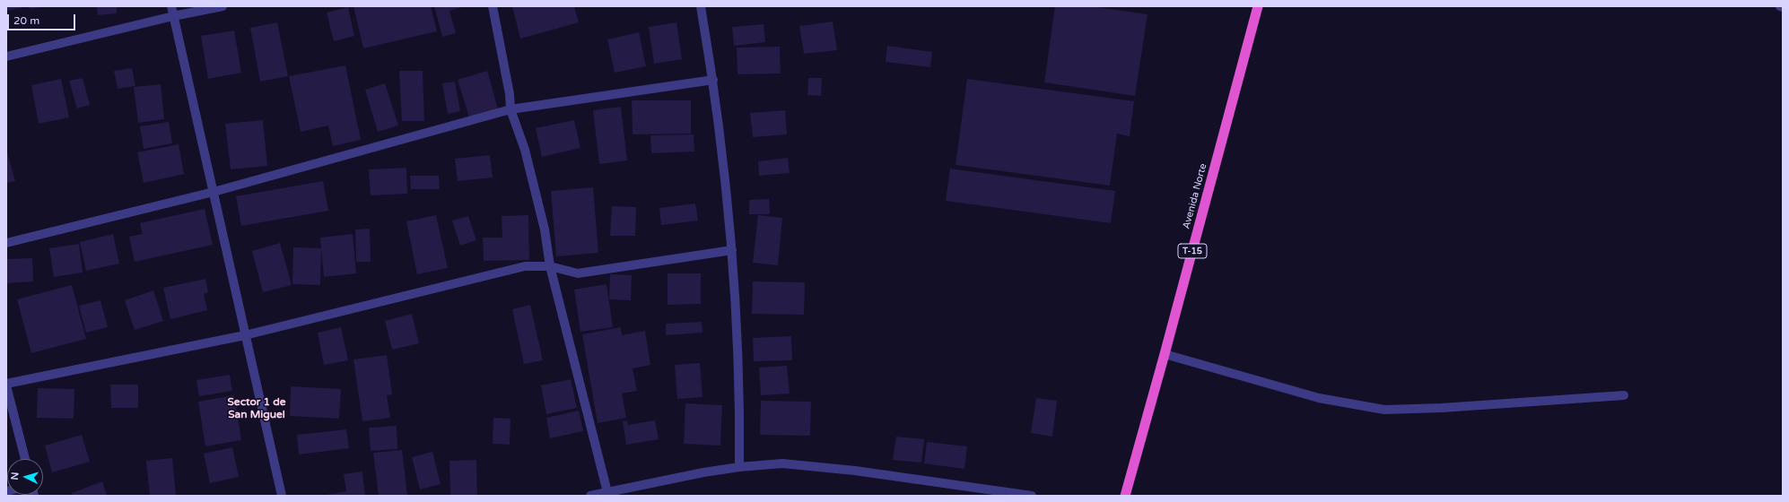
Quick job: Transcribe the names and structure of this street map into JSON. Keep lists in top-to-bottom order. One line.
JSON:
{"streets":{"highway":["Avenida Norte","T-15"]},"districts":["Sector 1 de San Miguel"],"scale_bar":"20 m","north":"left"}
